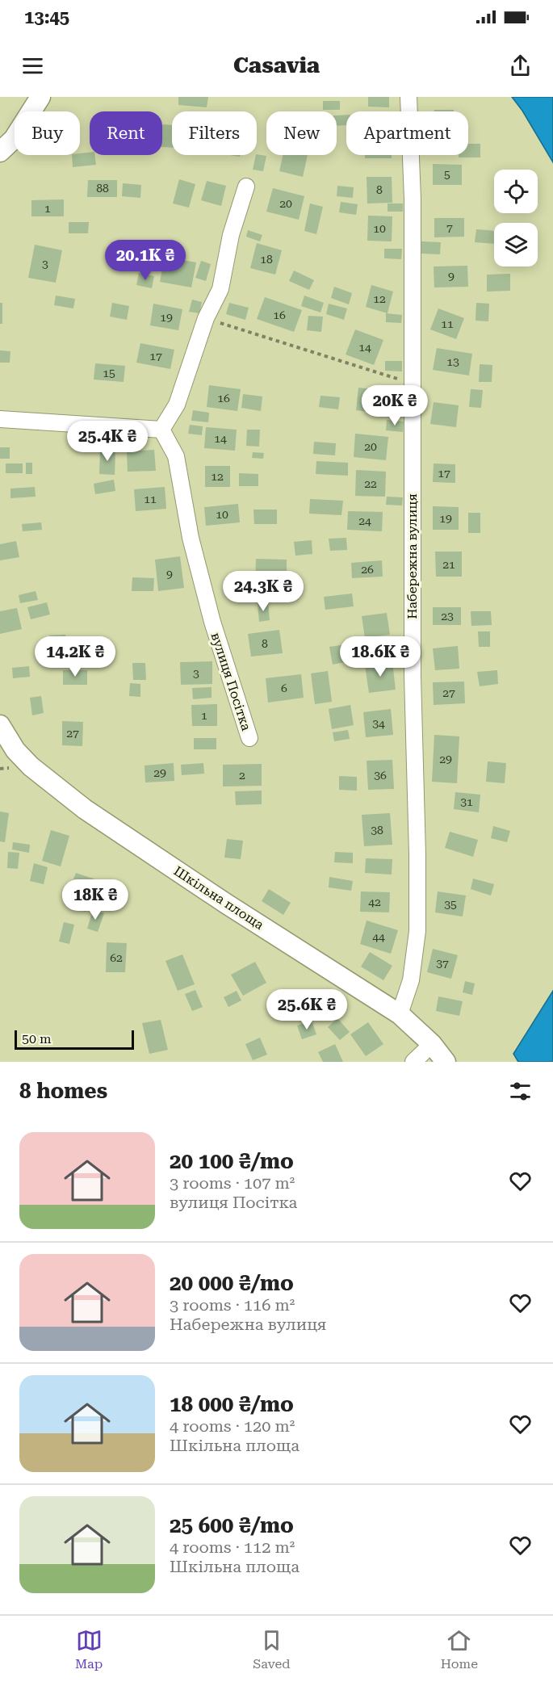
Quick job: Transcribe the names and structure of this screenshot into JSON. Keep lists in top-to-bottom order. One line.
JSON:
{"streets":{"street":["Набережна вулиця","вулиця Посітка","Шкільна площа"]},"crossings":[["Набережна вулиця","Шкільна площа"]],"house_numbers":["5","88","8","20","1","7","10","18","3","9","12","16","19","11","14","17","13","15","16","14","20","17","12","22","11","10","19","24","21","26","9","23","8","3","6","27","1","34","27","29","29","2","36","31","38","42","35","44","62","37"],"scale_bar":"50 m","page":{"status":"13:45","header":"Casavia","chip":["Buy","Rent","Filters","New","Apartment"],"price":["20.1K ₴","20K ₴","25.4K ₴","24.3K ₴","14.2K ₴","18.6K ₴","18K ₴","25.6K ₴"],"scale":"50 m","heading":"8 homes","list":[{"name":"20 100 ₴/mo","note":"3 rooms · 107 m² · вулиця Посітка"},{"name":"20 000 ₴/mo","note":"3 rooms · 116 m² · Набережна вулиця"},{"name":"18 000 ₴/mo","note":"4 rooms · 120 m² · Шкільна площа"},{"name":"25 600 ₴/mo","note":"4 rooms · 112 m² · Шкільна площа"}],"tabs":["Map","Saved","Home"]}}
